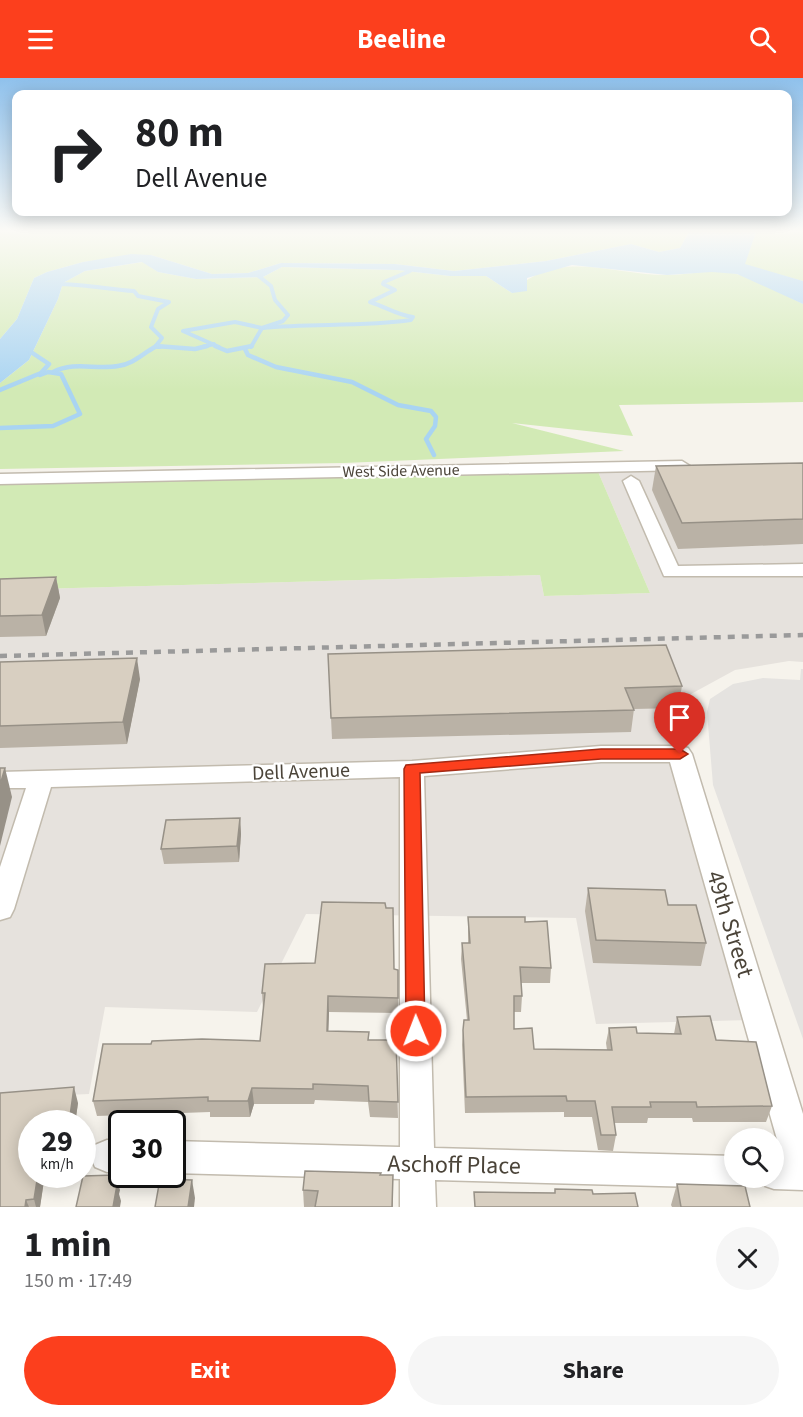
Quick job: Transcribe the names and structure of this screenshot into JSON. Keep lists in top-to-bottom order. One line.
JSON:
{"streets":{"street":["West Side Avenue","Dell Avenue","49th Street","Aschoff Place"]},"crossings":[["Dell Avenue","49th Street"]],"page":{"header":"Beeline","turn":["80 m","Dell Avenue"],"speed":"29 km/h","limit":"30","heading":["1 min","150 m · 17:49"],"buttons":["Exit","Share"]}}
